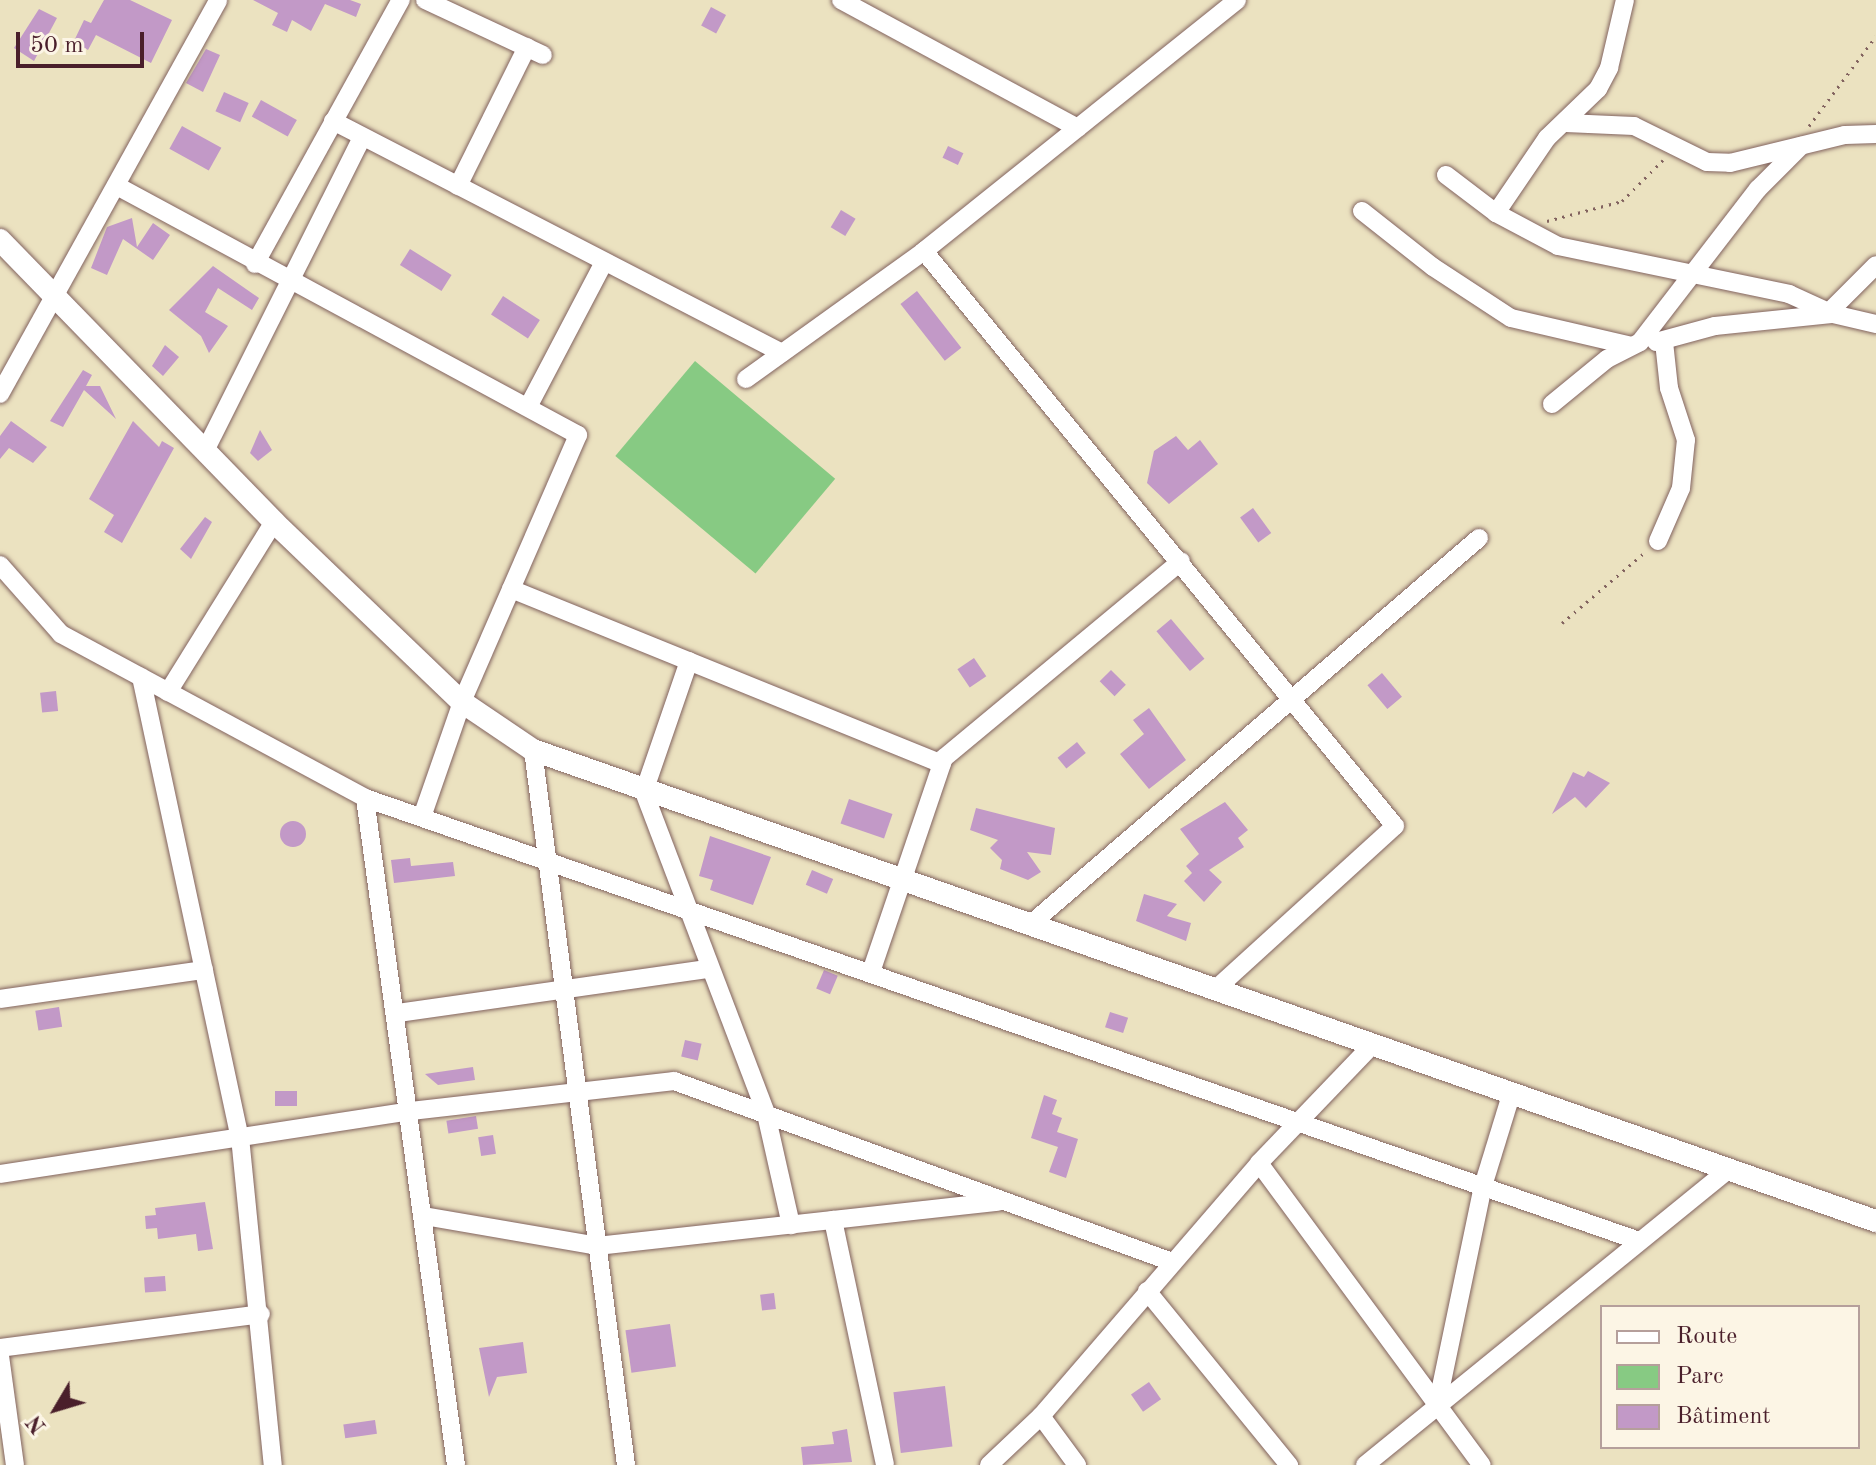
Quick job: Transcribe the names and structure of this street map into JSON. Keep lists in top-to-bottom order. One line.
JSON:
{"legend":["Route","Parc","Bâtiment"],"scale_bar":"50 m","north":"bottom left"}
